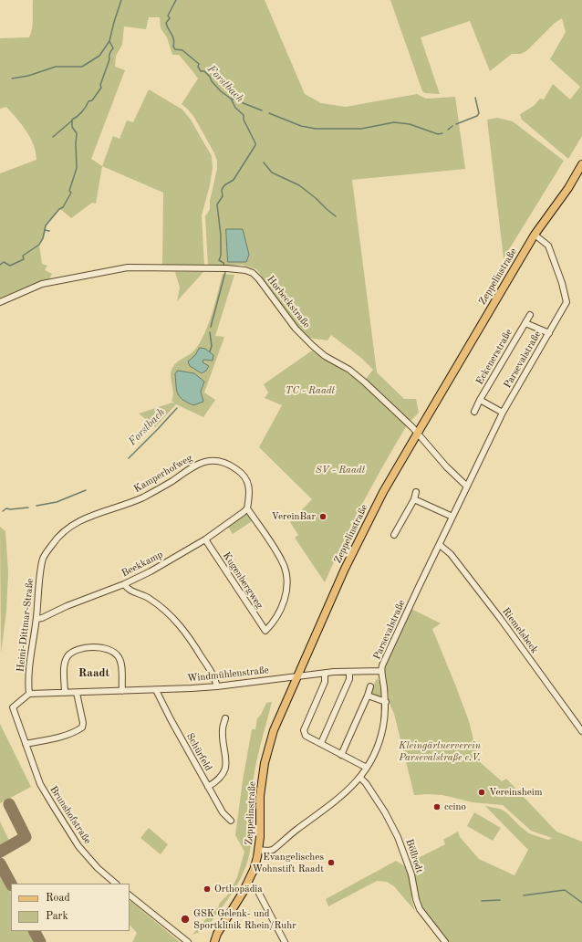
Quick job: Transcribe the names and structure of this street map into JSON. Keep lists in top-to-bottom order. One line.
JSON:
{"streets":{"main road":["Zeppelinstraße"],"street":["Horbeckstraße","Eckenerstraße","Parsevalstraße","Kamperhofweg","Beekkamp","Kugenbergweg","Heini-Dittmar-Straße","Riemelsbeck","Windmühlenstraße","Schürfeld","Brunshofstraße","Böllrodt"]},"crossings":[["Zeppelinstraße","Horbeckstraße"],["Zeppelinstraße","Parsevalstraße"],["Zeppelinstraße","Windmühlenstraße"],["Horbeckstraße","Parsevalstraße"],["Eckenerstraße","Parsevalstraße"],["Parsevalstraße","Riemelsbeck"],["Parsevalstraße","Windmühlenstraße"],["Parsevalstraße","Böllrodt"],["Kamperhofweg","Beekkamp"],["Kamperhofweg","Kugenbergweg"],["Kamperhofweg","Heini-Dittmar-Straße"],["Beekkamp","Kugenbergweg"],["Beekkamp","Heini-Dittmar-Straße"],["Heini-Dittmar-Straße","Windmühlenstraße"],["Heini-Dittmar-Straße","Brunshofstraße"],["Windmühlenstraße","Schürfeld"],["Windmühlenstraße","Brunshofstraße"]],"districts":["Raadt"],"water":["Forstbach"],"parks":["TC - Raadt","SV - Raadt","Kleingärtnerverein Parsevalstraße e.V."],"places":["VereinBar","Vereinsheim","ccino","Evangelisches Wohnstift Raadt","Orthopädia","GSK Gelenk- und Sportklinik Rhein/Ruhr"],"legend":["Road","Park"]}
